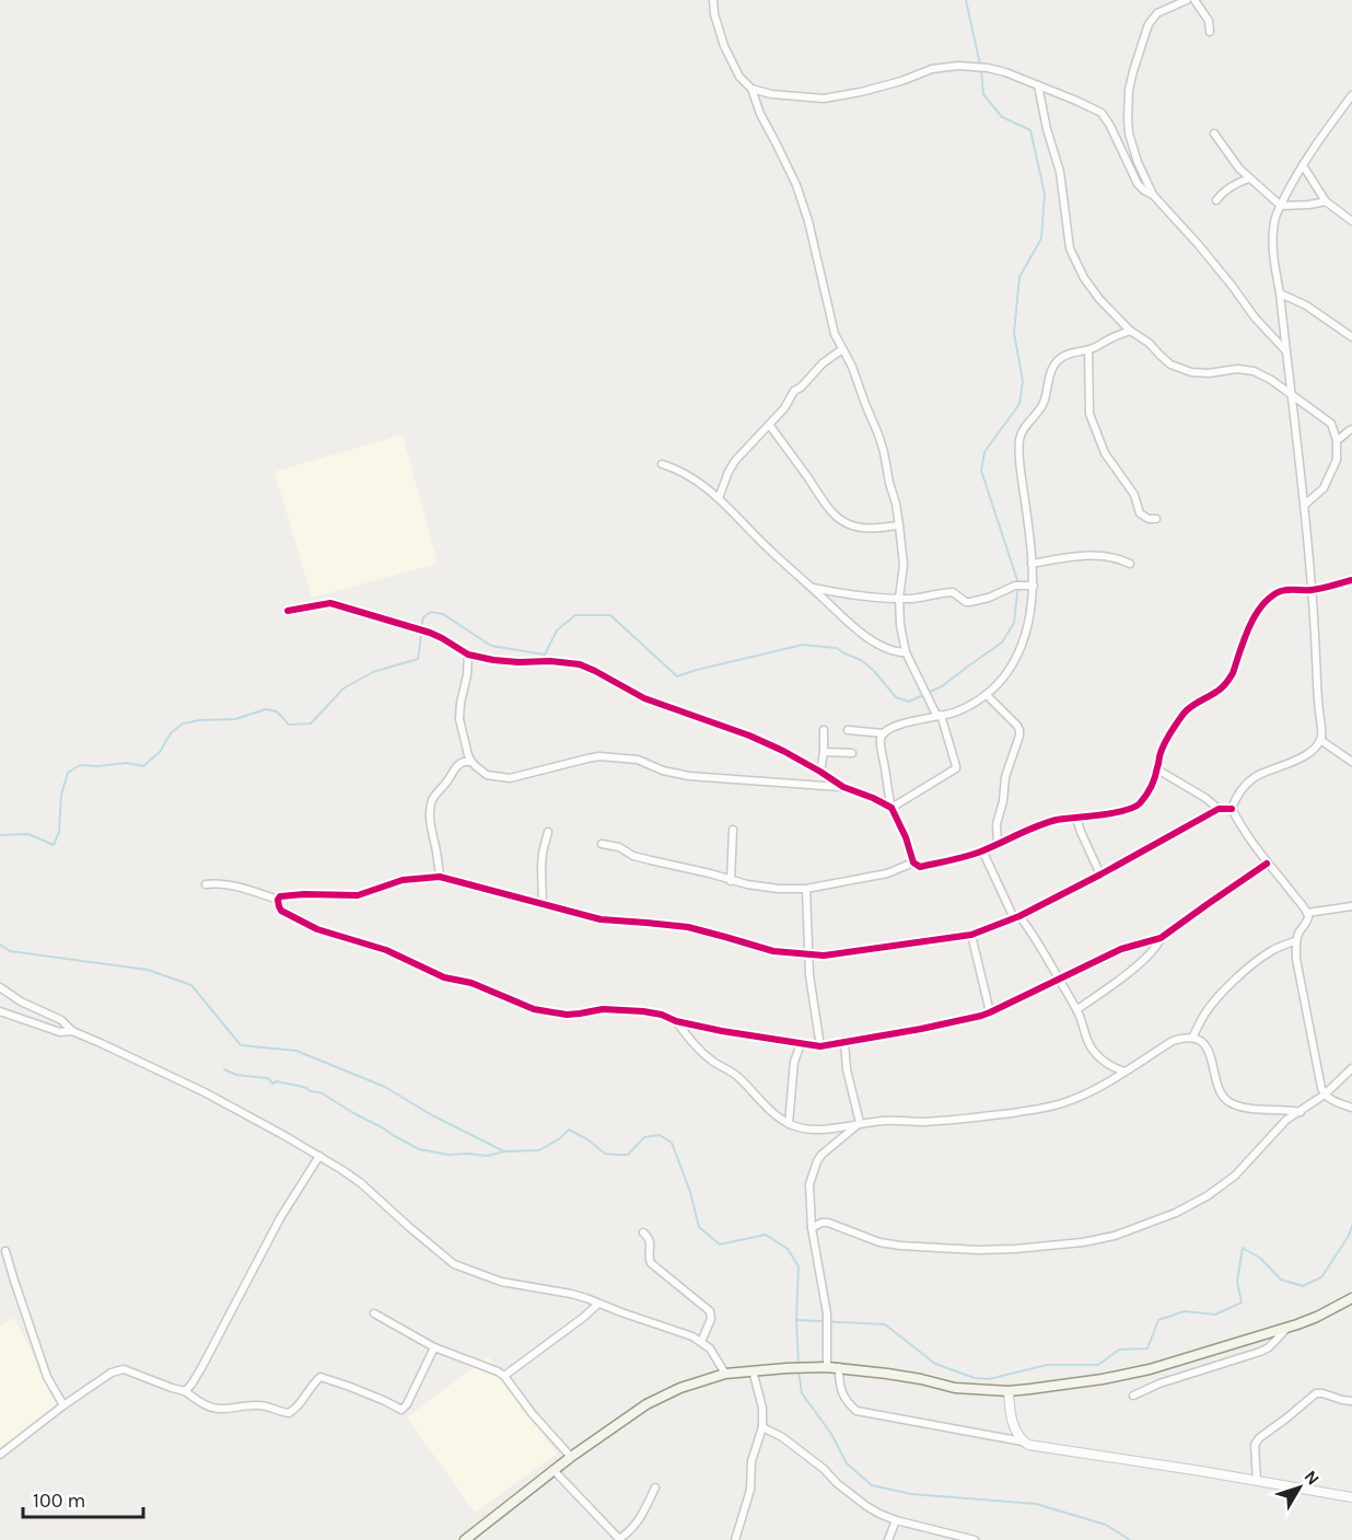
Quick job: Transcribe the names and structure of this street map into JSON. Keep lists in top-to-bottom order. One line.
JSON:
{"scale_bar":"100 m","north":"top right"}
